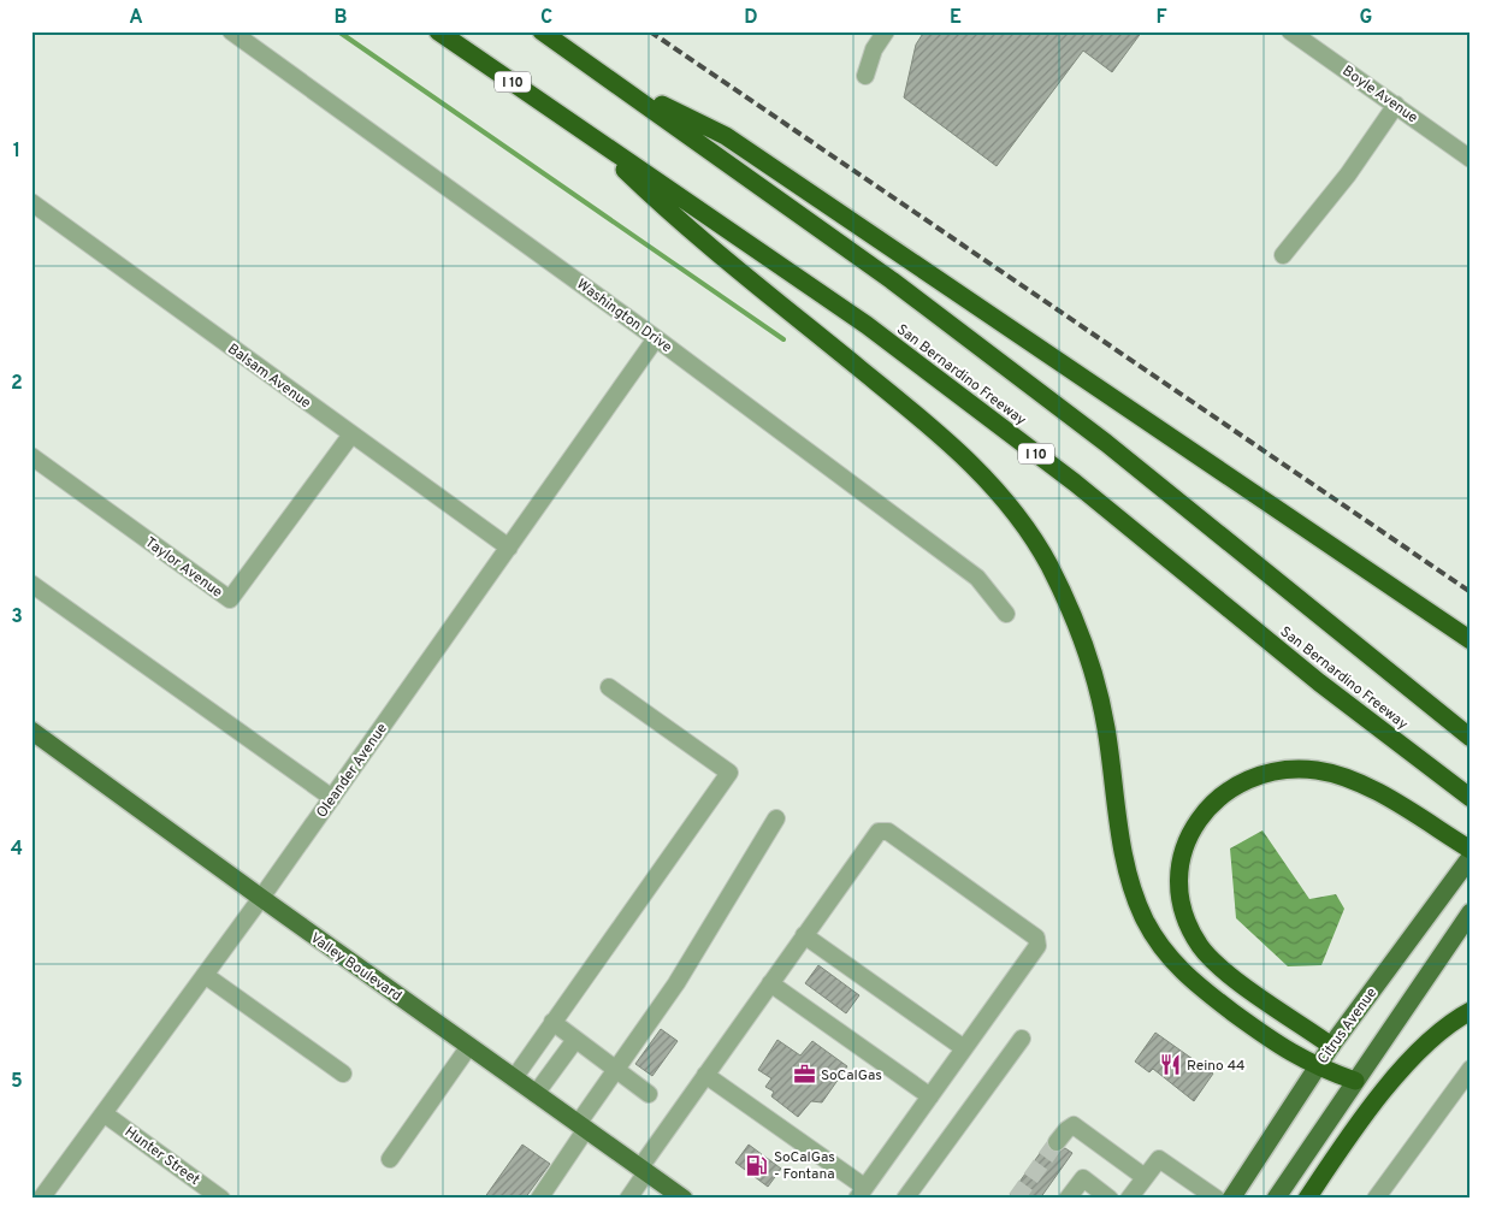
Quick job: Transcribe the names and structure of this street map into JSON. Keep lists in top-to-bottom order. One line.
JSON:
{"streets":{"highway":["I 10","San Bernardino Freeway"],"main road":["Valley Boulevard","Citrus Avenue"],"street":["Boyle Avenue","Washington Drive","Balsam Avenue","Taylor Avenue","Oleander Avenue","Hunter Street"]},"crossings":[["Washington Drive","Oleander Avenue"],["Balsam Avenue","Taylor Avenue"],["Balsam Avenue","Oleander Avenue"],["Oleander Avenue","Valley Boulevard"],["Oleander Avenue","Hunter Street"]],"places":{"restaurant":["Reino 44"],"office":["SoCalGas"],"fuel station":["SoCalGas - Fontana"]},"grid":{"columns":["A","B","C","D","E","F","G"],"rows":["1","2","3","4","5"]}}
